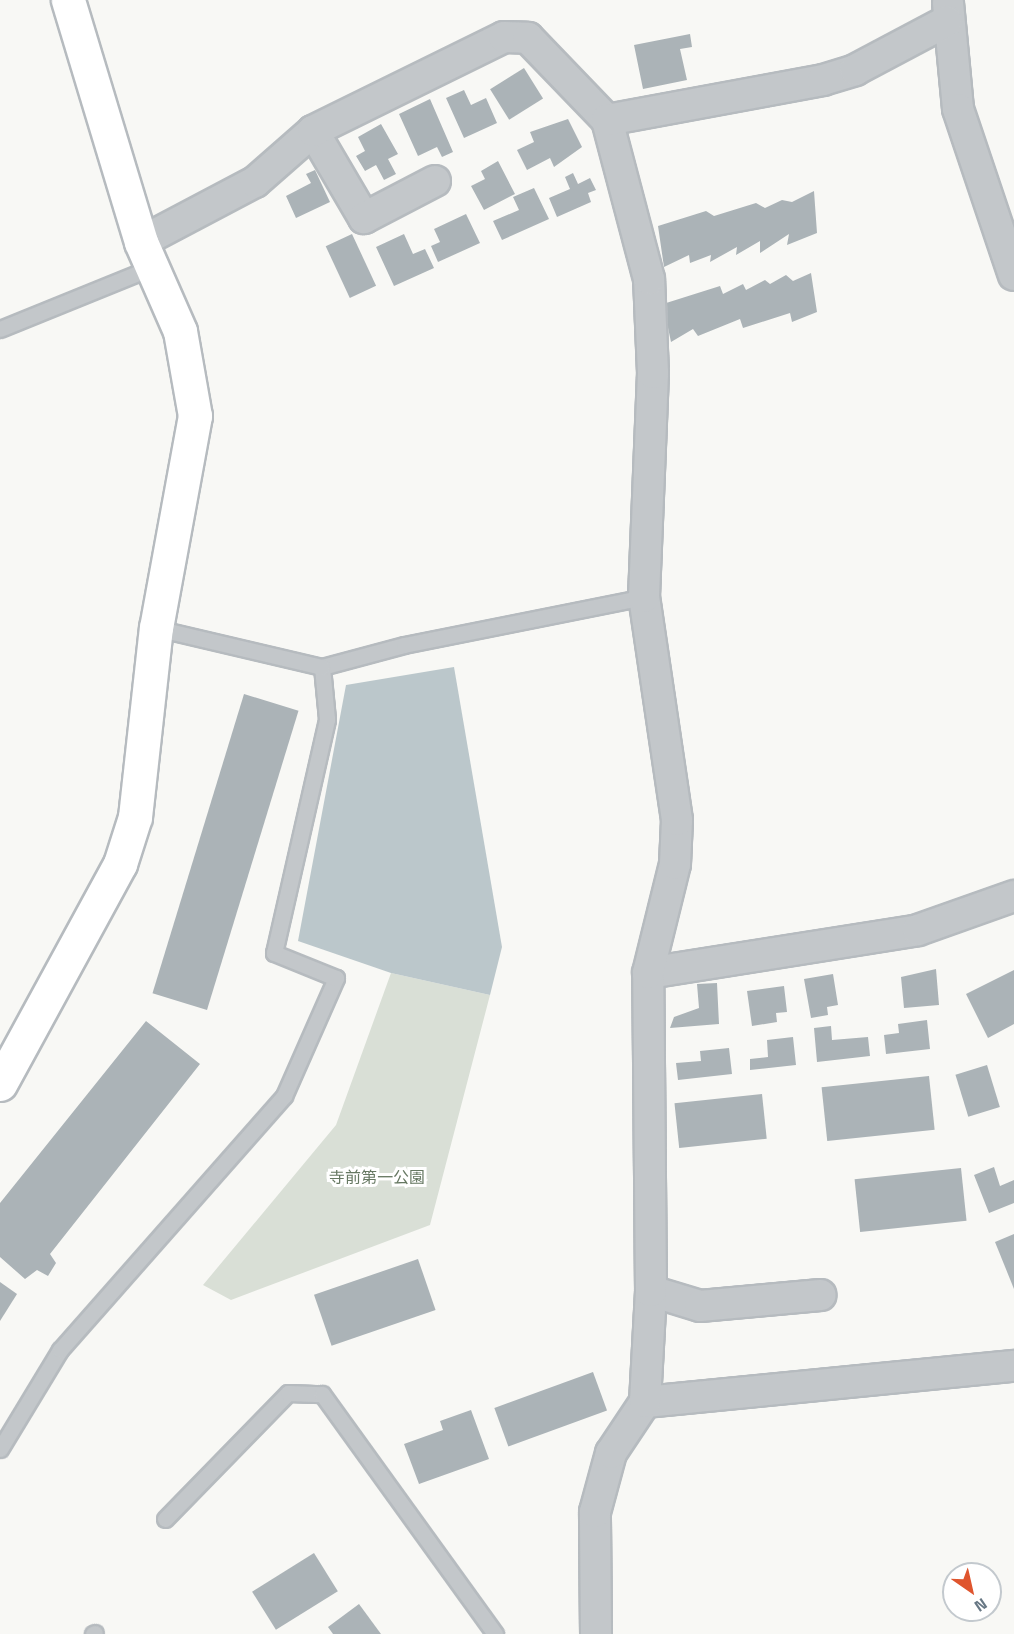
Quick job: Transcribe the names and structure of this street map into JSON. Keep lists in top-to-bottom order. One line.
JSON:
{"parks":["寺前第一公園"],"north":"bottom right"}
